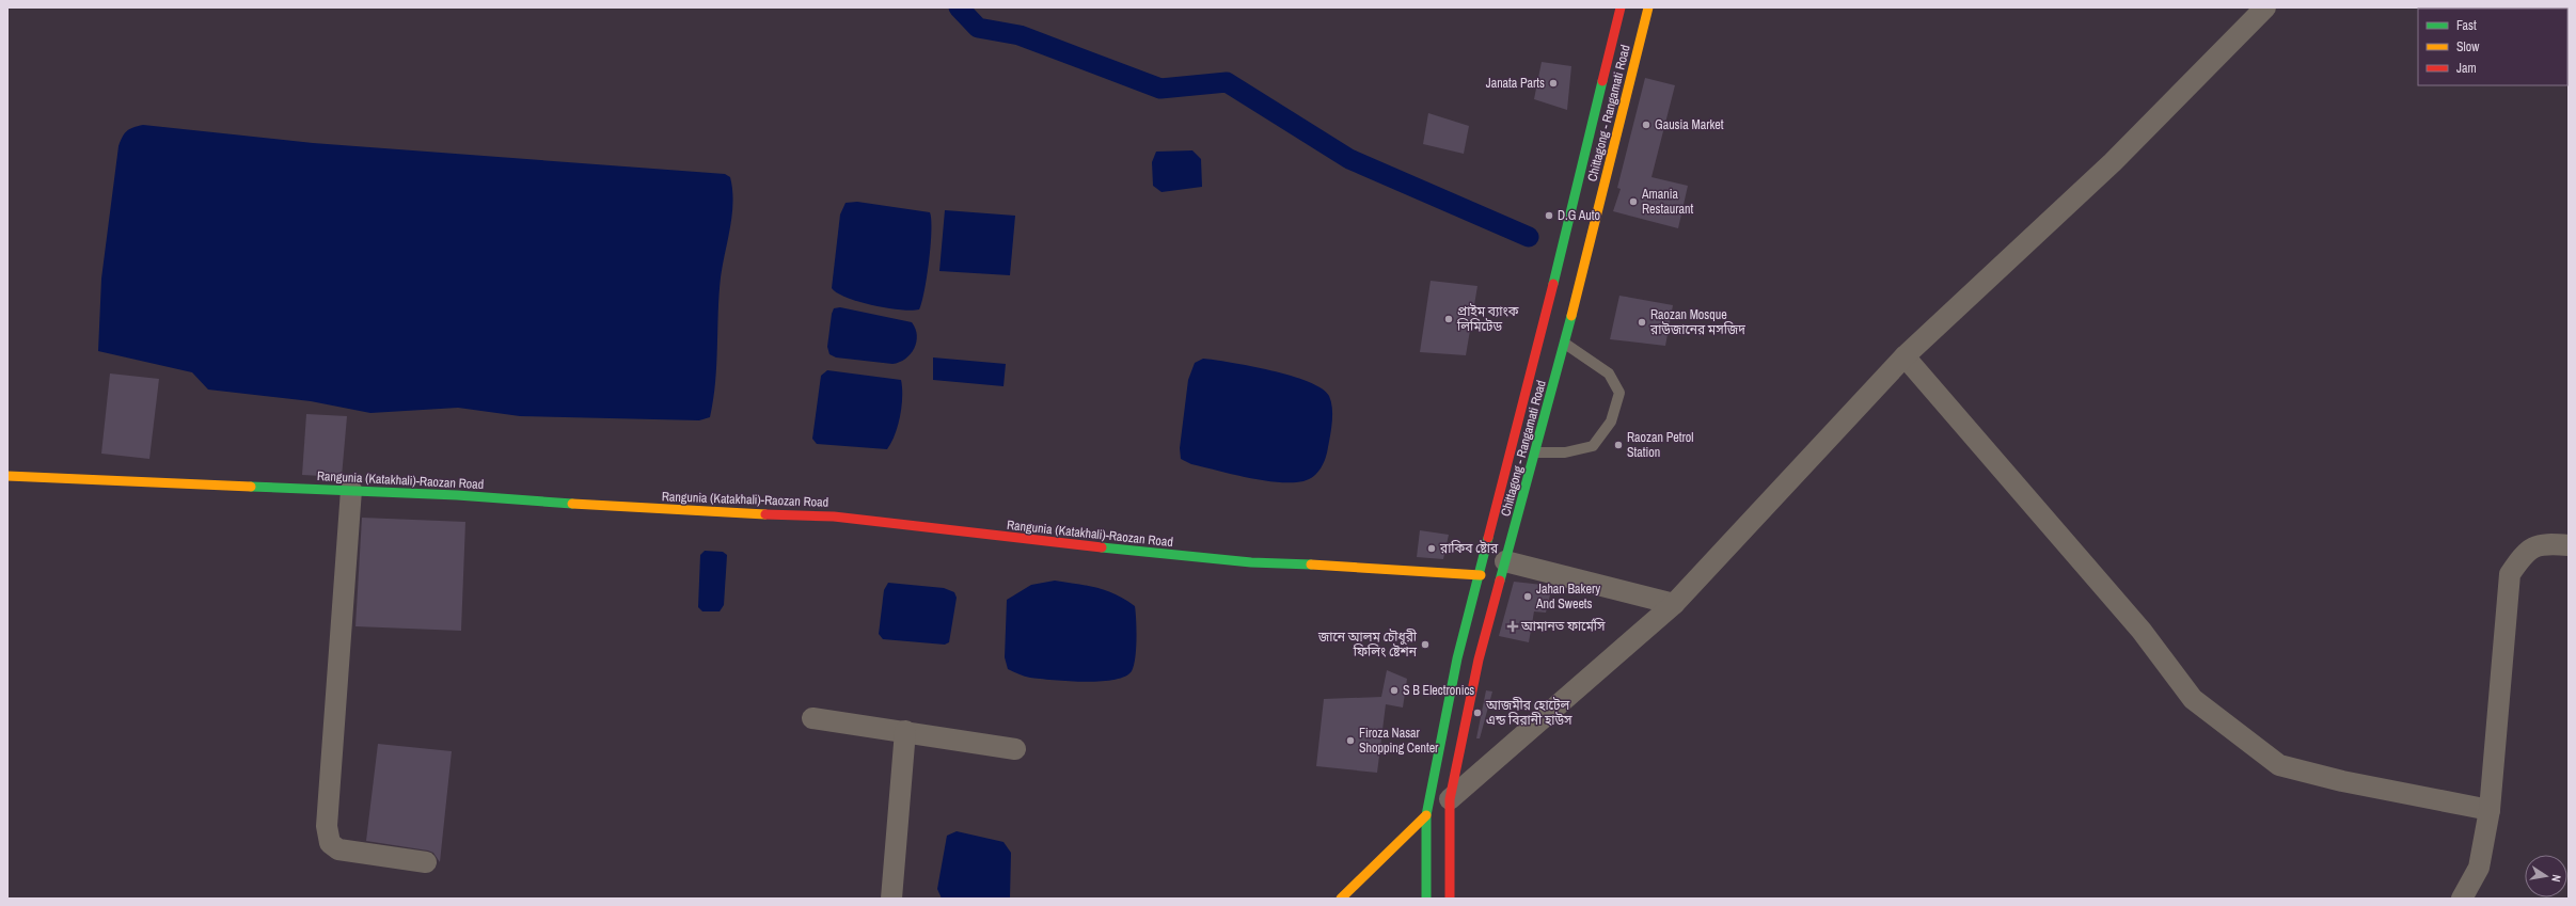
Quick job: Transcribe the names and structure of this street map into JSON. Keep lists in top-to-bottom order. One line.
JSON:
{"streets":{"main road":["Chittagong - Rangamati Road","Rangunia (Katakhali)-Raozan Road"]},"crossings":[["Chittagong - Rangamati Road","Rangunia (Katakhali)-Raozan Road"]],"places":{"other":["Janata Parts","Gausia Market","Amania Restaurant","D.G Auto","প্রাইম ব্যাংক লিমিটেড","Raozan Mosque রাউজানের মসজিদ","Raozan Petrol Station","রাকিব ষ্টোর","Jahan Bakery And Sweets","জানে আলম চৌধুরী ফিলিং ষ্টেশন","S B Electronics","আজমীর হোটেল এন্ড বিরানী হাউস","Firoza Nasar Shopping Center"],"health":["আমানত ফার্মেসি"]},"legend":["Fast","Slow","Jam"],"north":"right"}
